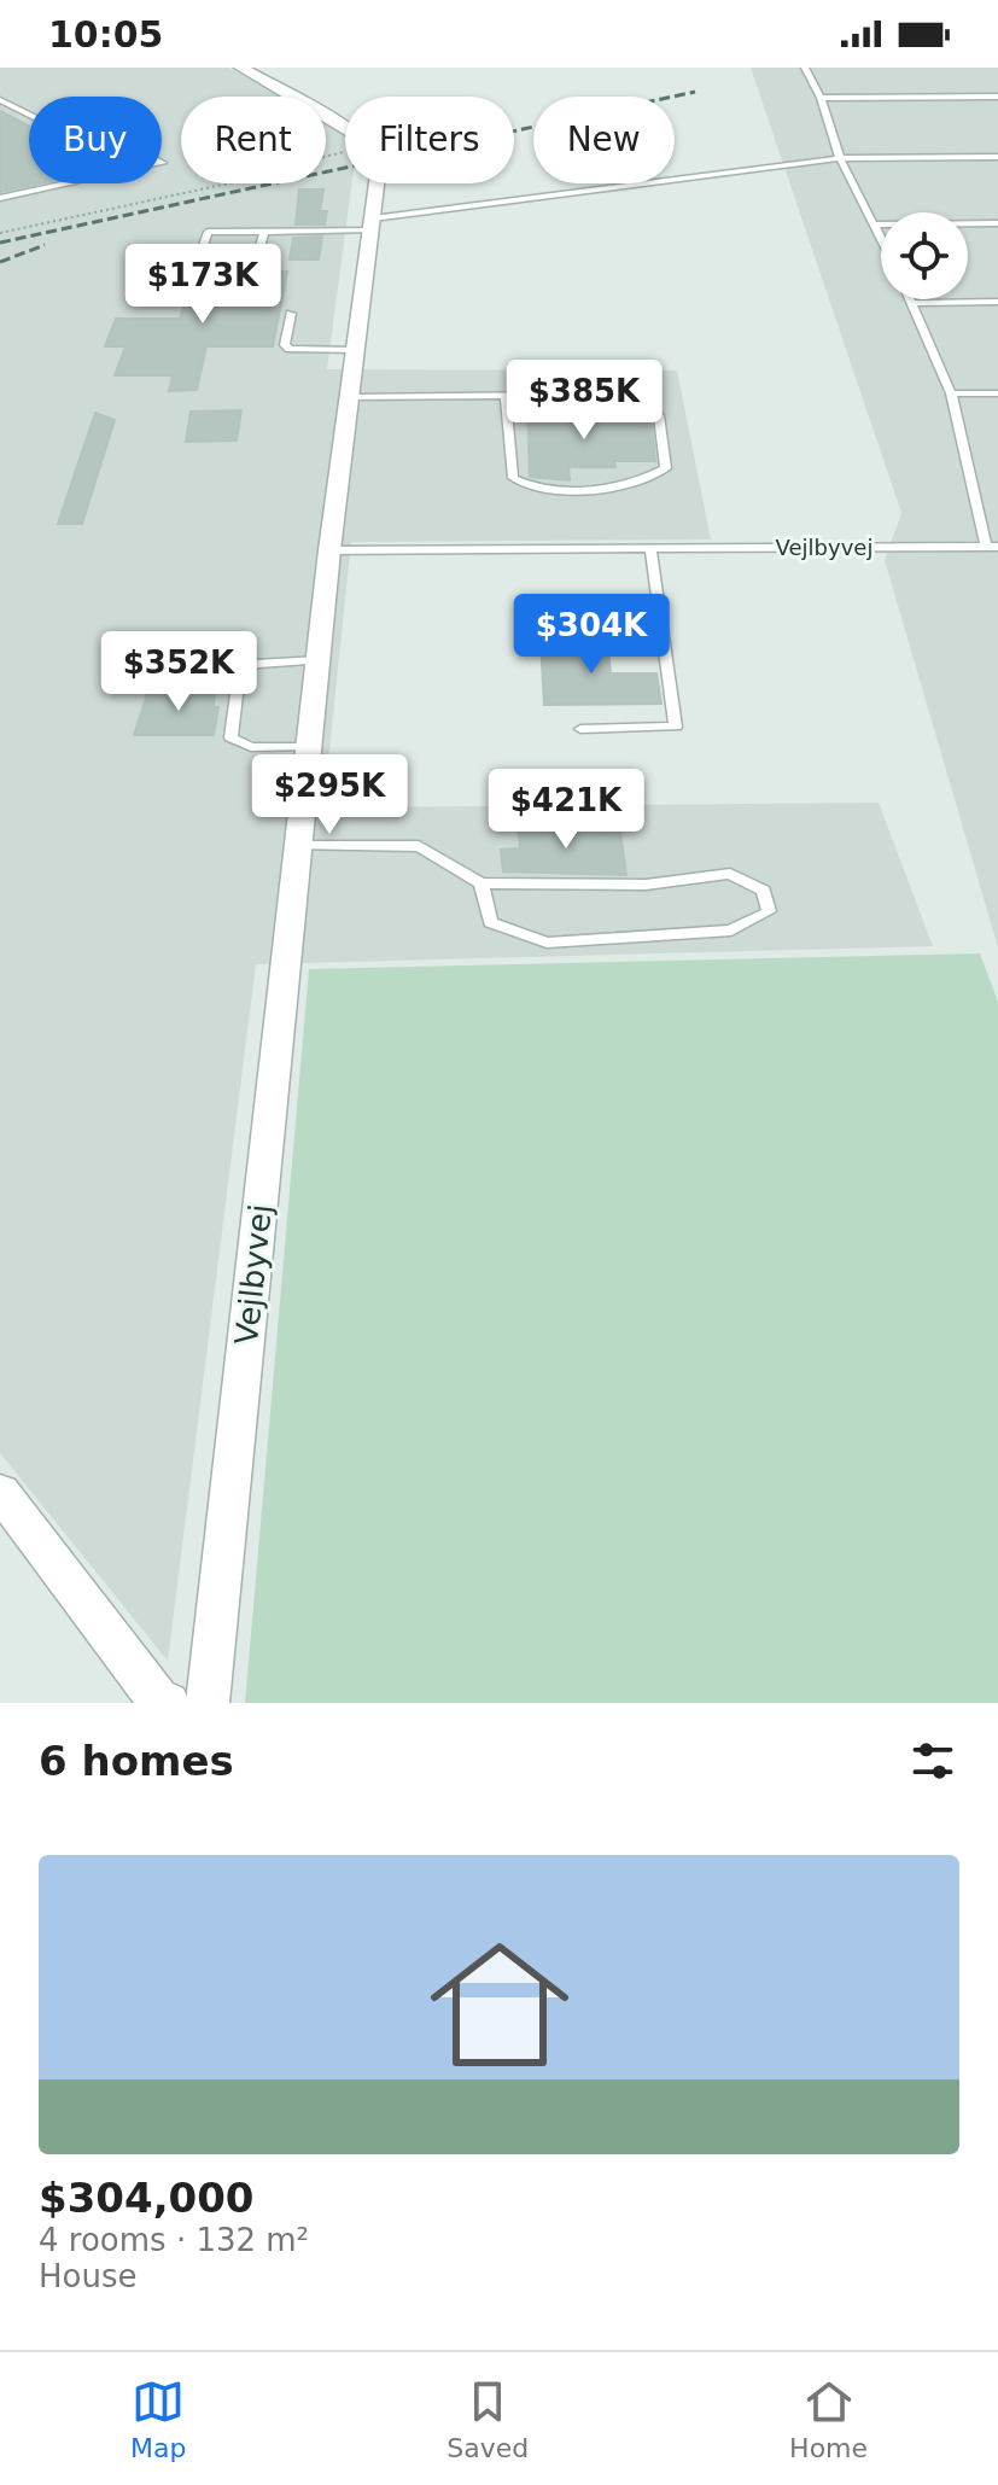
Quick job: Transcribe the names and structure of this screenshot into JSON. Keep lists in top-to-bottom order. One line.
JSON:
{"streets":{"street":["Vejlbyvej"]},"page":{"status":"10:05","chip":["Buy","Rent","Filters","New"],"price":["$173K","$385K","$304K","$352K","$295K","$421K"],"heading":"6 homes","list":[{"name":"$304,000","note":"4 rooms · 132 m² · House"}],"tabs":["Map","Saved","Home"]}}
